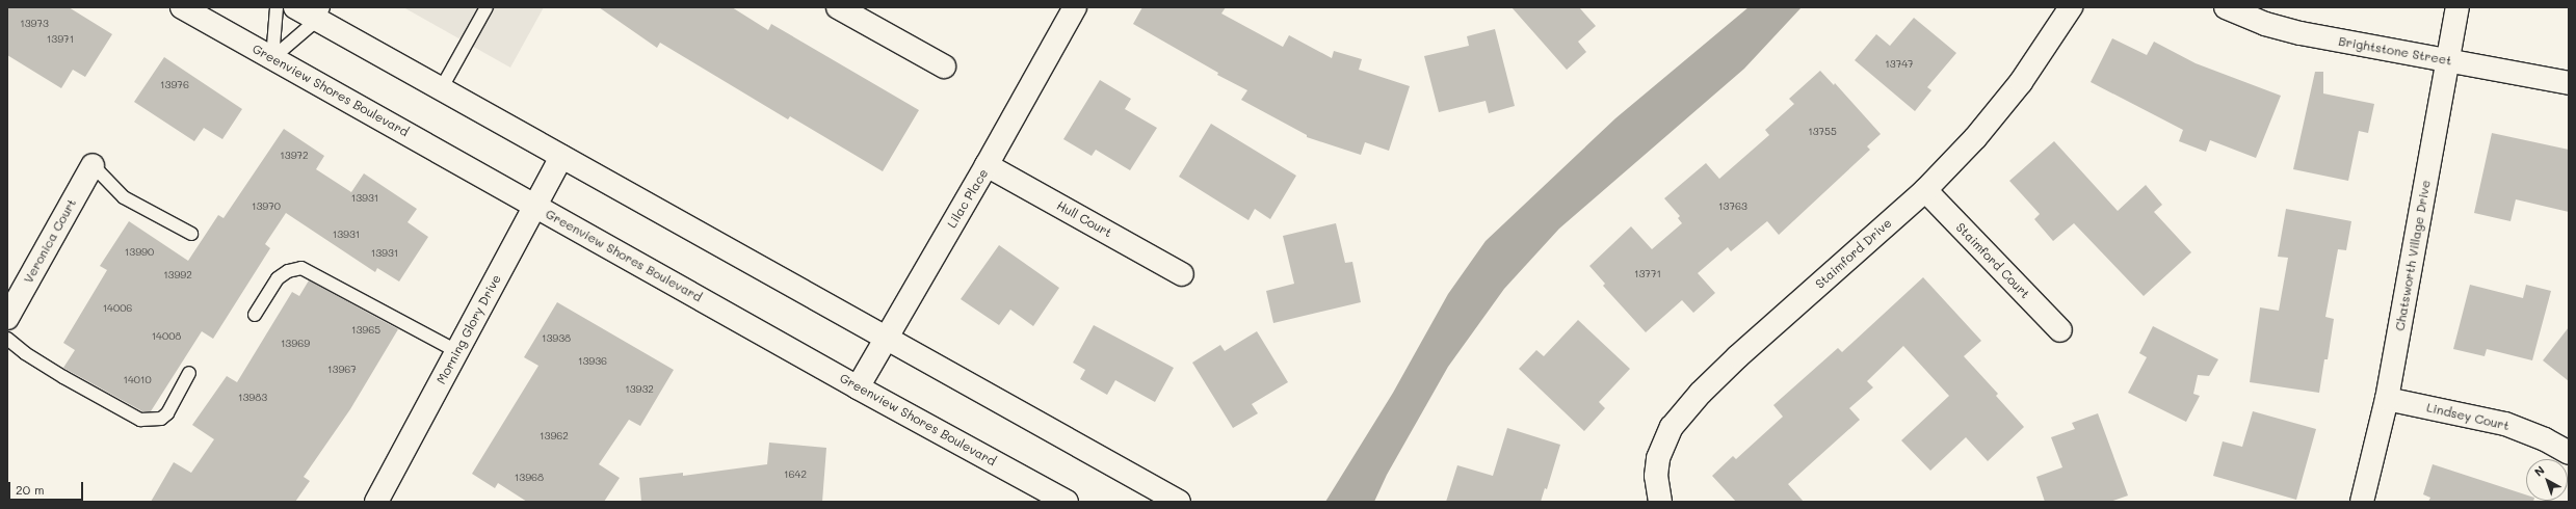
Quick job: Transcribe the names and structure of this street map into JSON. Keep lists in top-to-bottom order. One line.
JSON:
{"streets":{"street":["Brightstone Street","Greenview Shores Boulevard","Lilac Place","Hull Court","Veronica Court","Staimford Drive","Chatsworth Village Drive","Staimford Court","Morning Glory Drive","Lindsey Court"]},"crossings":[["Brightstone Street","Chatsworth Village Drive"],["Greenview Shores Boulevard","Lilac Place"],["Greenview Shores Boulevard","Morning Glory Drive"],["Lilac Place","Hull Court"],["Staimford Drive","Staimford Court"],["Chatsworth Village Drive","Lindsey Court"]],"house_numbers":["13973","13971","13747","13976","13755","13972","13931","13970","13763","13931","13990","13931","13771","13992","14006","13965","14008","13938","13969","13936","13967","14010","13932","13983","13962","1642","13968"],"scale_bar":"20 m","north":"top left"}
